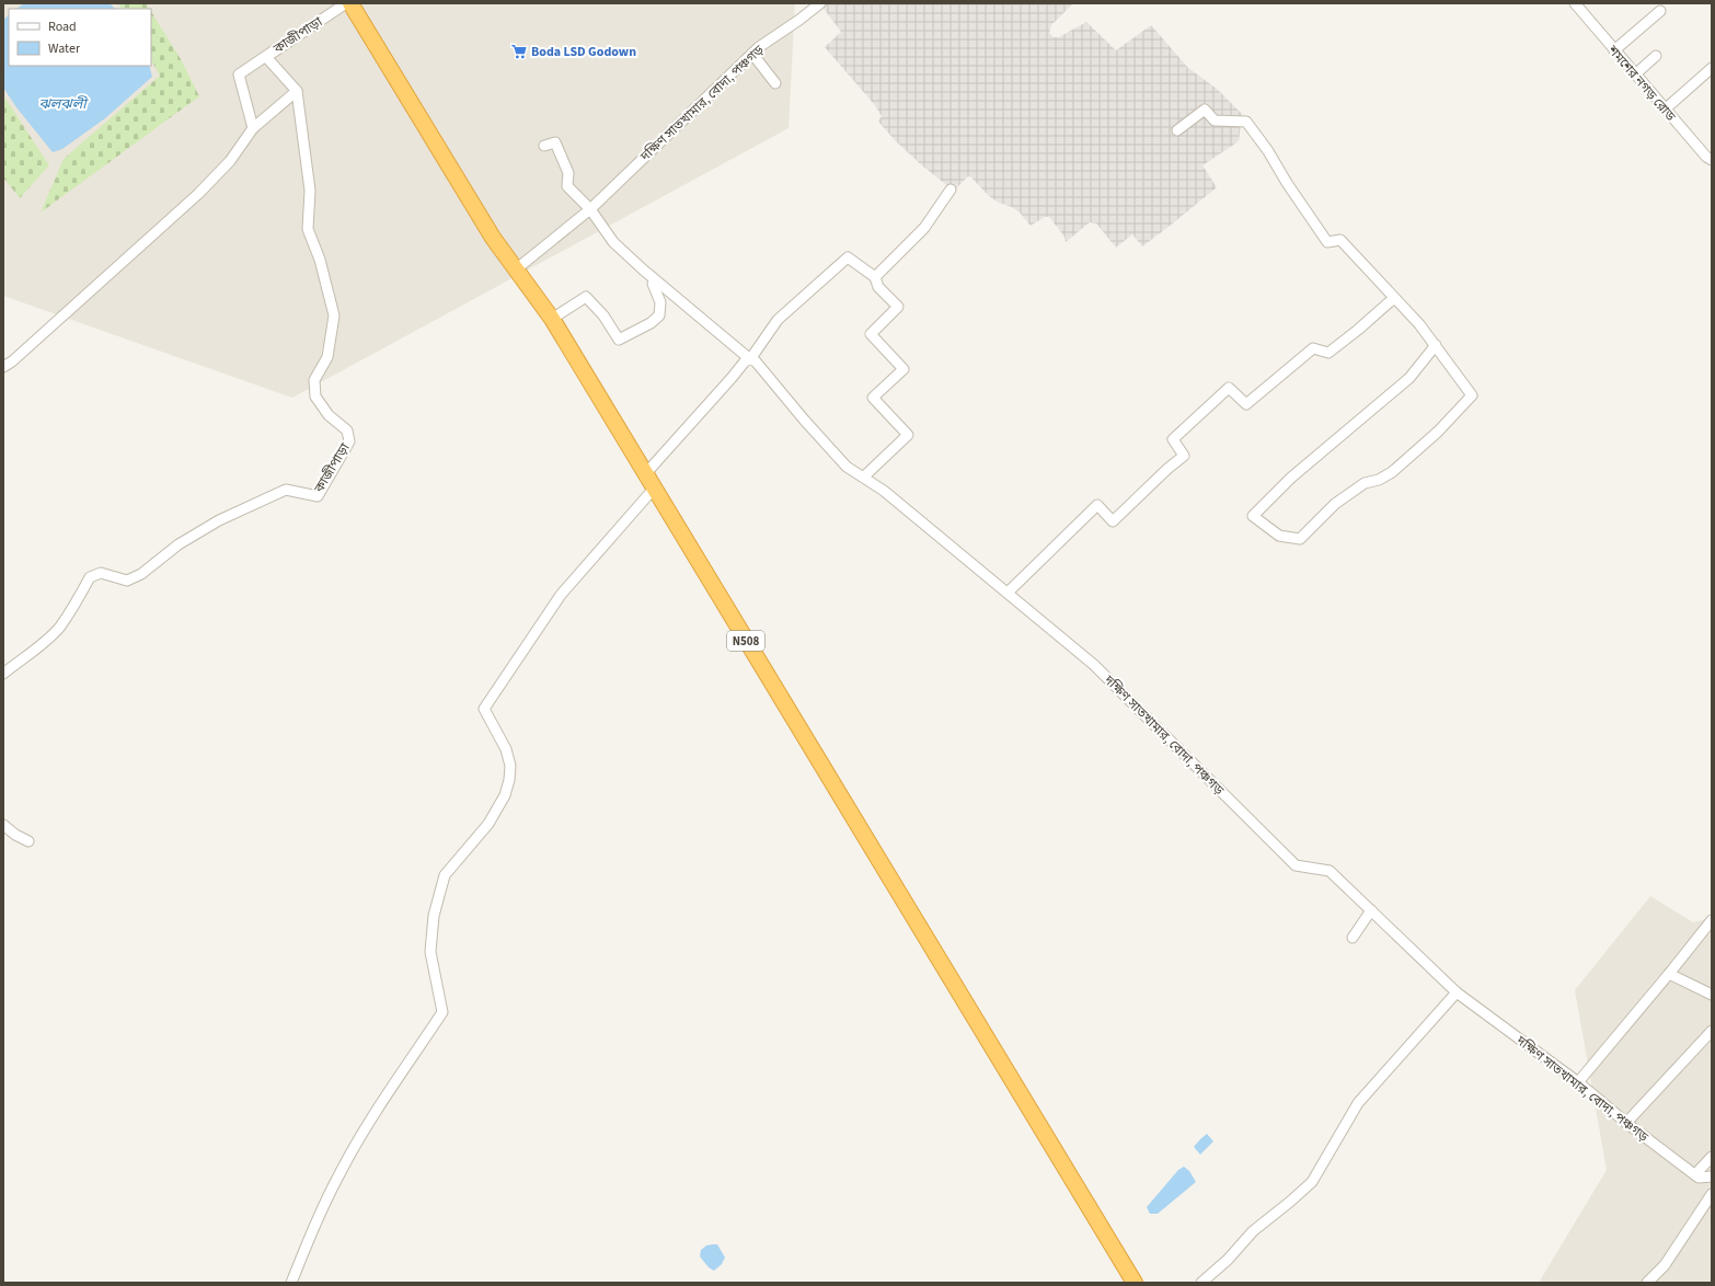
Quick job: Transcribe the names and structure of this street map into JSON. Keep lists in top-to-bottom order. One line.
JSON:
{"streets":{"highway":["N508"],"street":["কাজীপাড়া","শমশের নগড় রোড","দক্ষিণ সাতখামার, বোদা, পঞ্চগড়"]},"crossings":[["দক্ষিণ সাতখামার, বোদা, পঞ্চগড়","N508"]],"water":["ঝলঝলী"],"places":{"supermarket":["Boda LSD Godown"]},"legend":["Road","Water"]}
